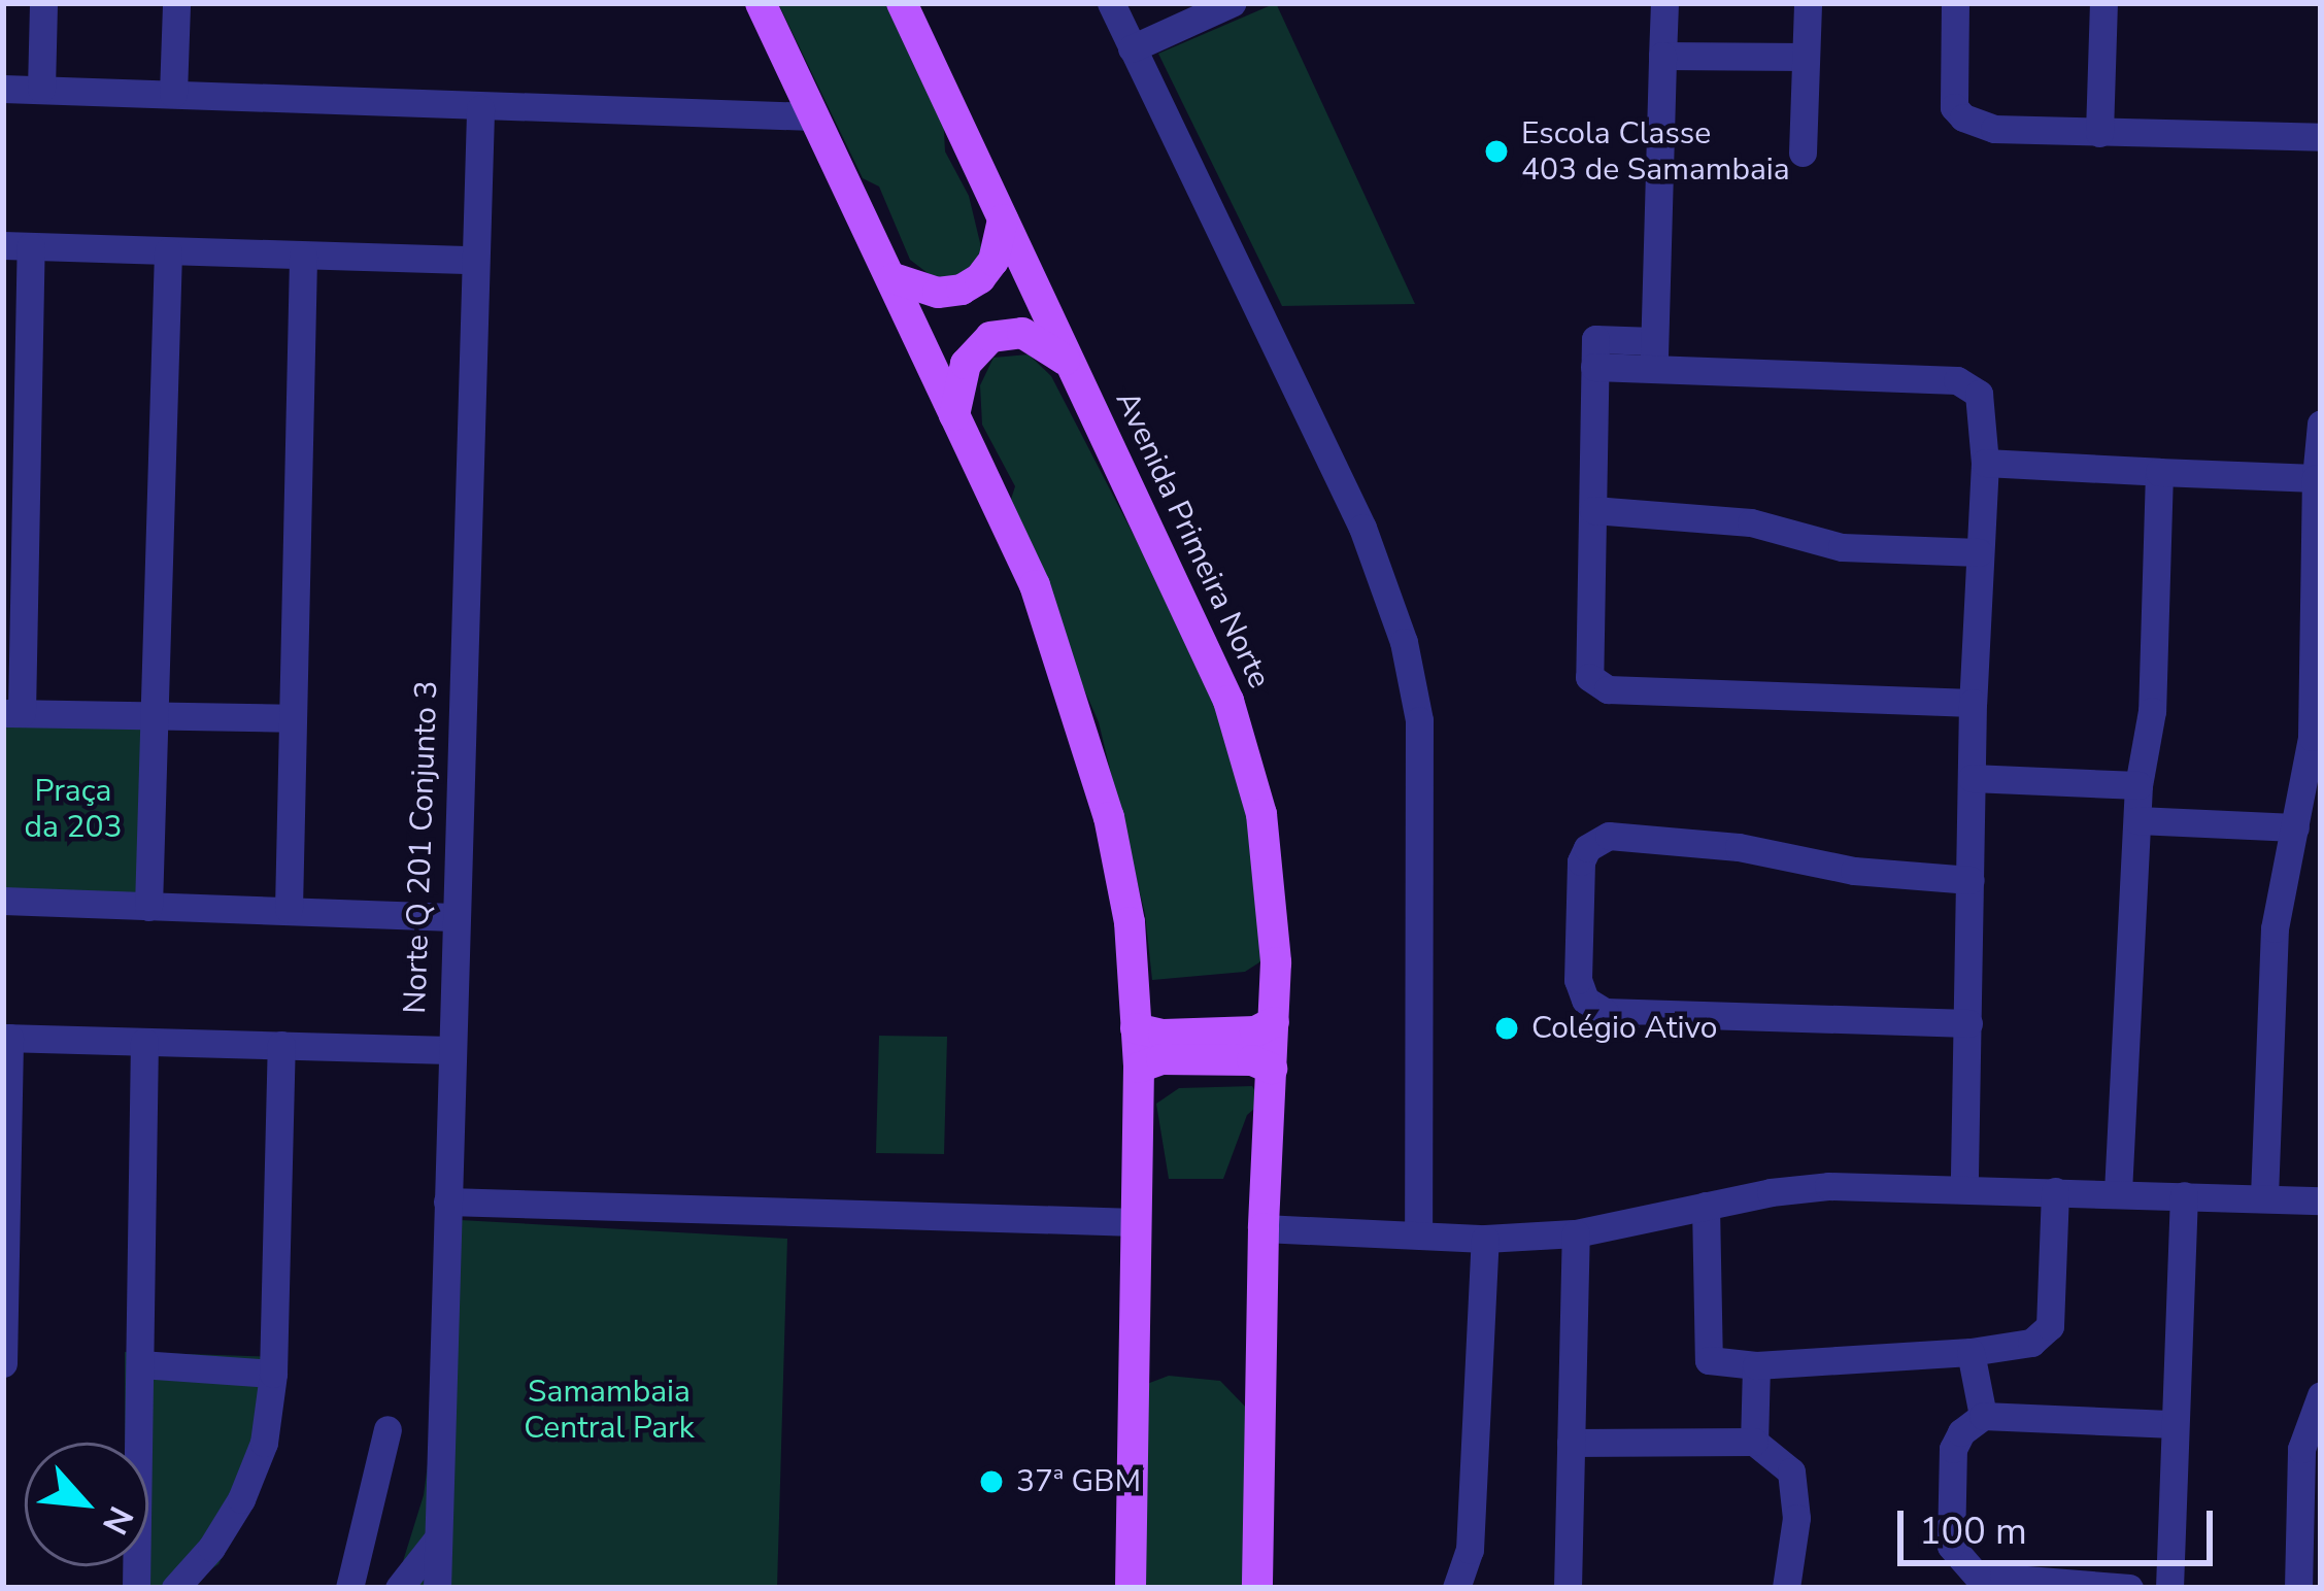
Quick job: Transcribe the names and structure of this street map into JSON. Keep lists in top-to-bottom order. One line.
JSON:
{"streets":{"main road":["Avenida Primeira Norte"],"street":["Norte Q 201 Conjunto 3"]},"parks":["Praça da 203","Samambaia Central Park"],"places":["Escola Classe 403 de Samambaia","Colégio Ativo","37ª GBM"],"scale_bar":"100 m","north":"bottom right"}
